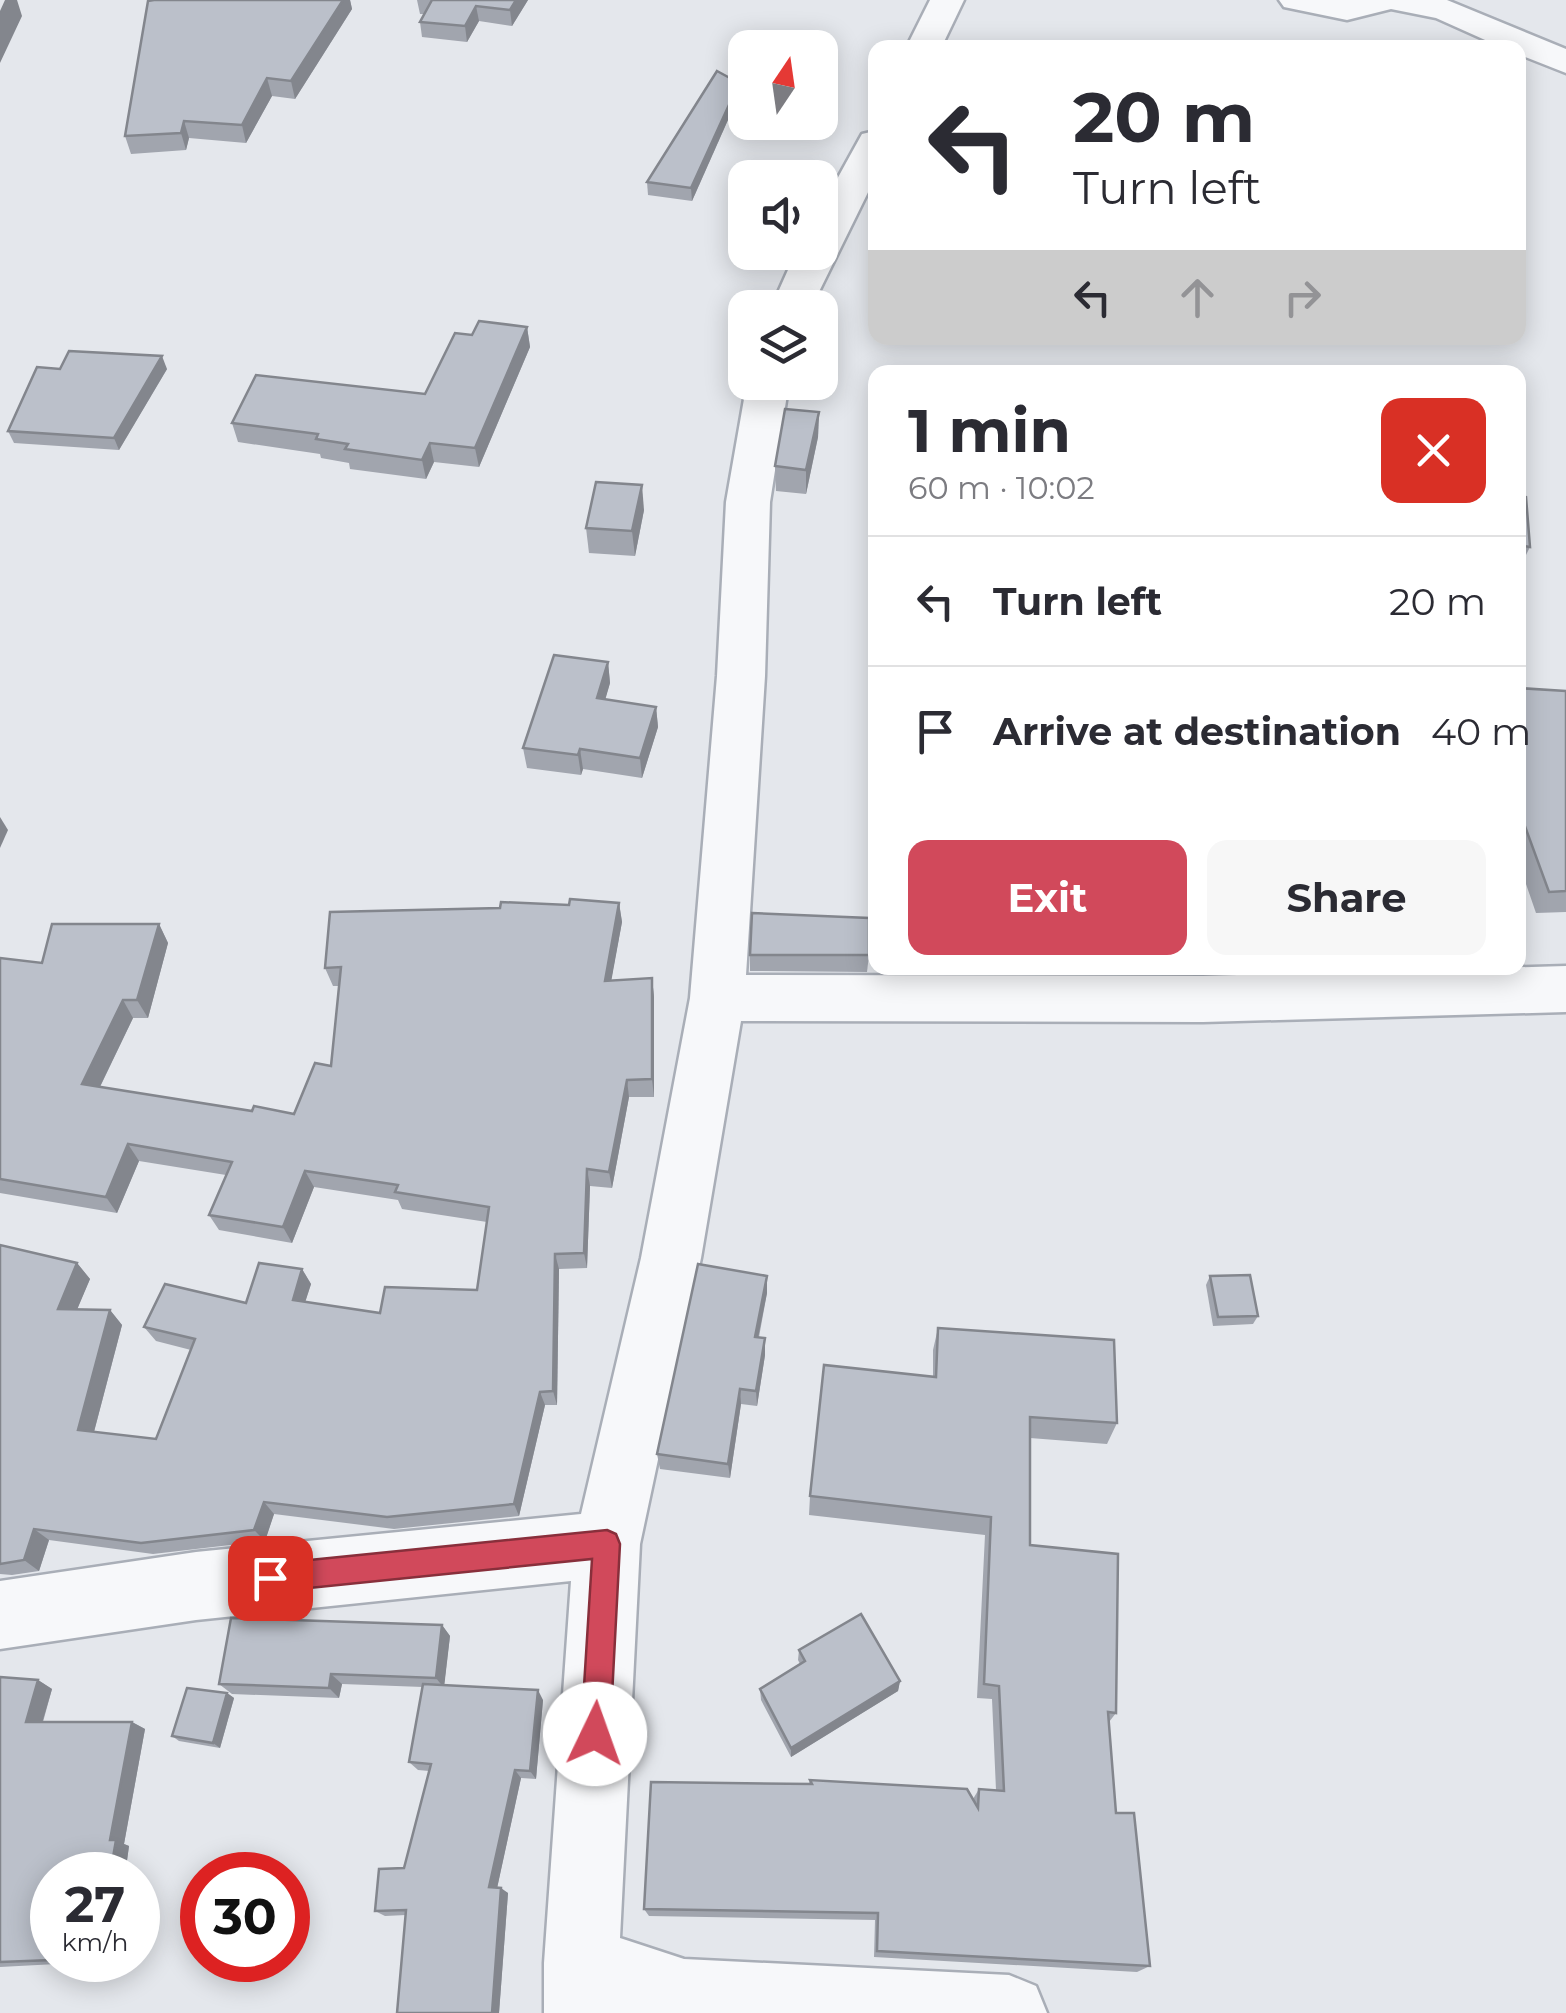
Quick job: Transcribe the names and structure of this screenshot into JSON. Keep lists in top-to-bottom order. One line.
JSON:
{"north":"top","page":{"turn":["20 m","Turn left"],"heading":["1 min","60 m · 10:02"],"list":[{"name":"Turn left","value":"20 m"},{"name":"Arrive at destination","value":"40 m"}],"buttons":["Exit","Share"],"speed":"27 km/h","limit":"30"}}
